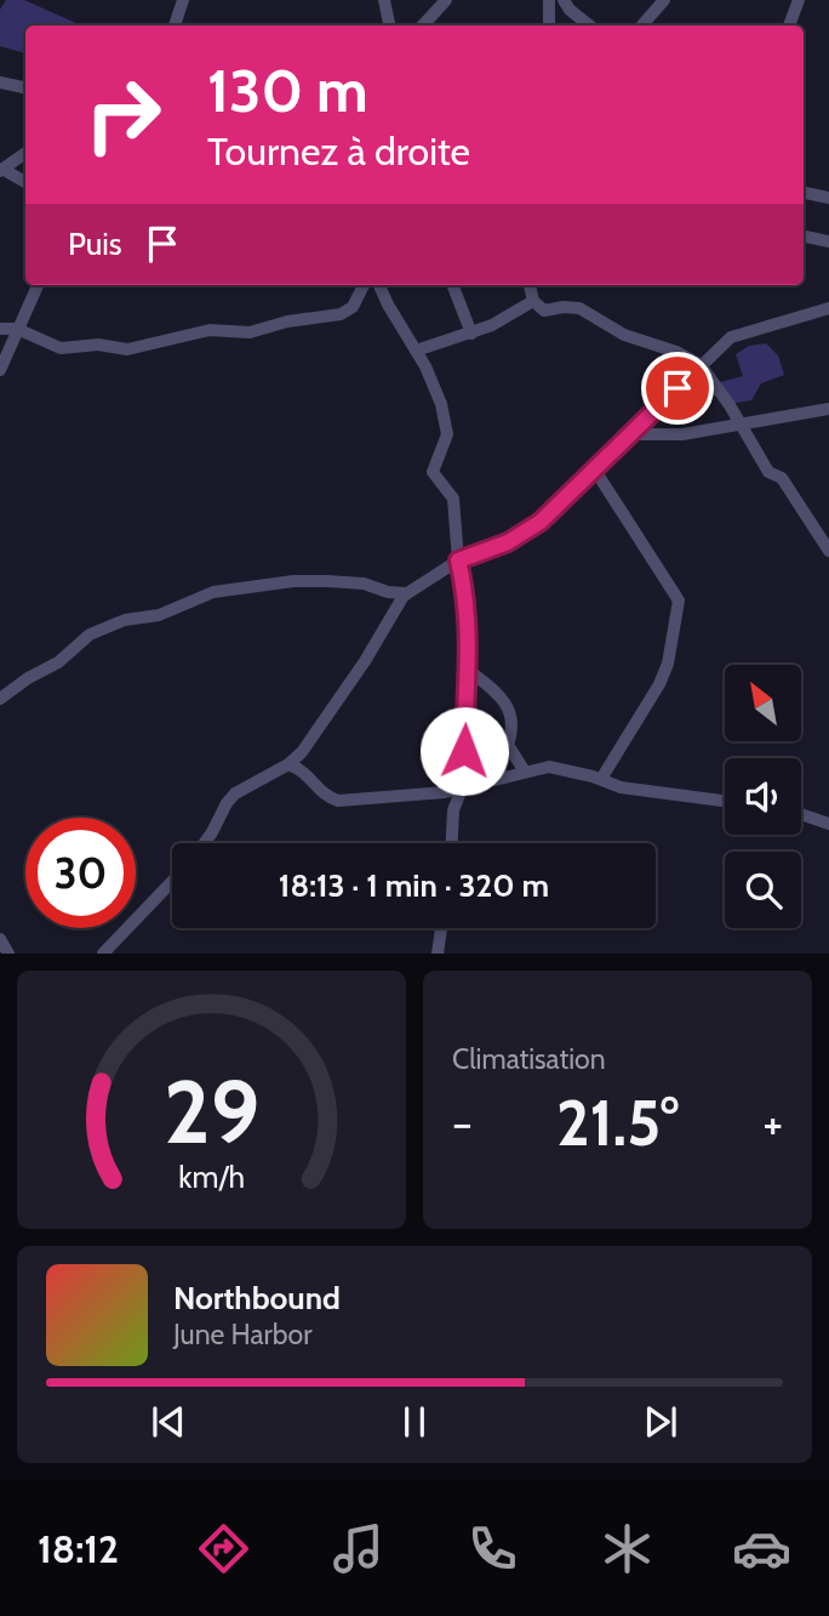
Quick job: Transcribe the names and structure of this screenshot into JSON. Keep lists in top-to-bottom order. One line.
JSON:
{"north":"top left","page":{"turn":["130 m","Tournez à droite"],"then":"Puis","limit":"30","trip":"18:13 · 1 min · 320 m","tile":"Climatisation","heat":["−","21.5°","+"],"song":["Northbound","June Harbor"],"tabs":"18:12","gauge":["29","km/h"]}}
